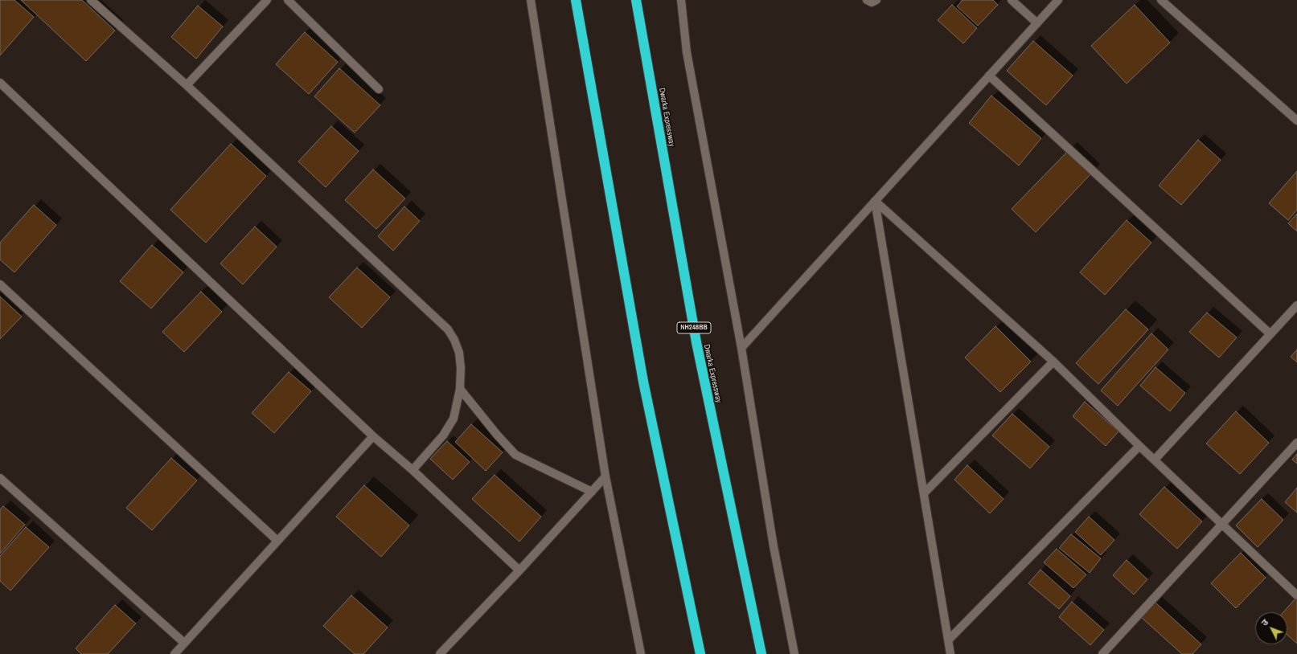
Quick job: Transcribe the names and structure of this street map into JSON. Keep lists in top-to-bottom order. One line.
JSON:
{"streets":{"highway":["Dwarka Expressway","NH248BB"]},"north":"top left"}
